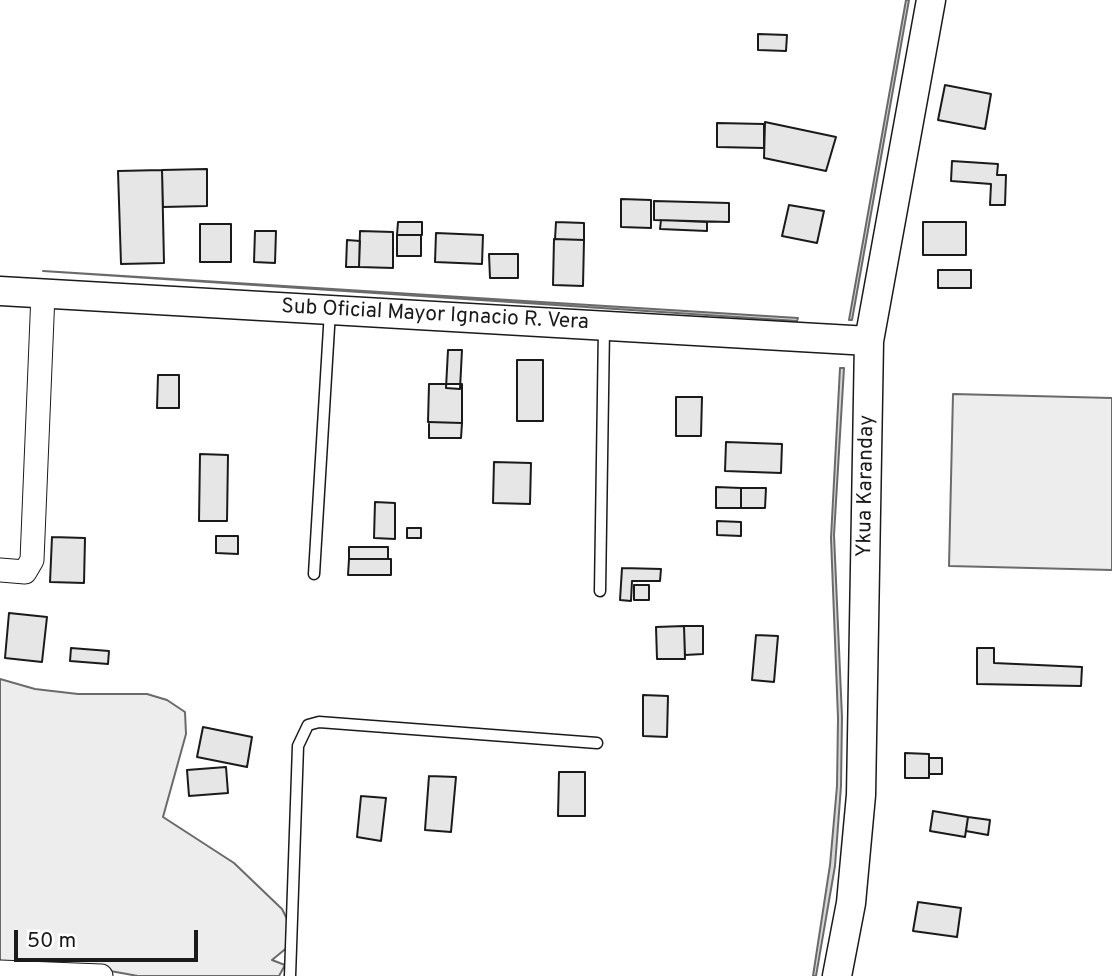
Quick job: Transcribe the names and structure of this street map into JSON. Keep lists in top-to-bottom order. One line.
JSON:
{"streets":{"street":["Sub Oficial Mayor Ignacio R. Vera","Ykua Karanday"]},"crossings":[["Sub Oficial Mayor Ignacio R. Vera","Ykua Karanday"]],"scale_bar":"50 m"}
